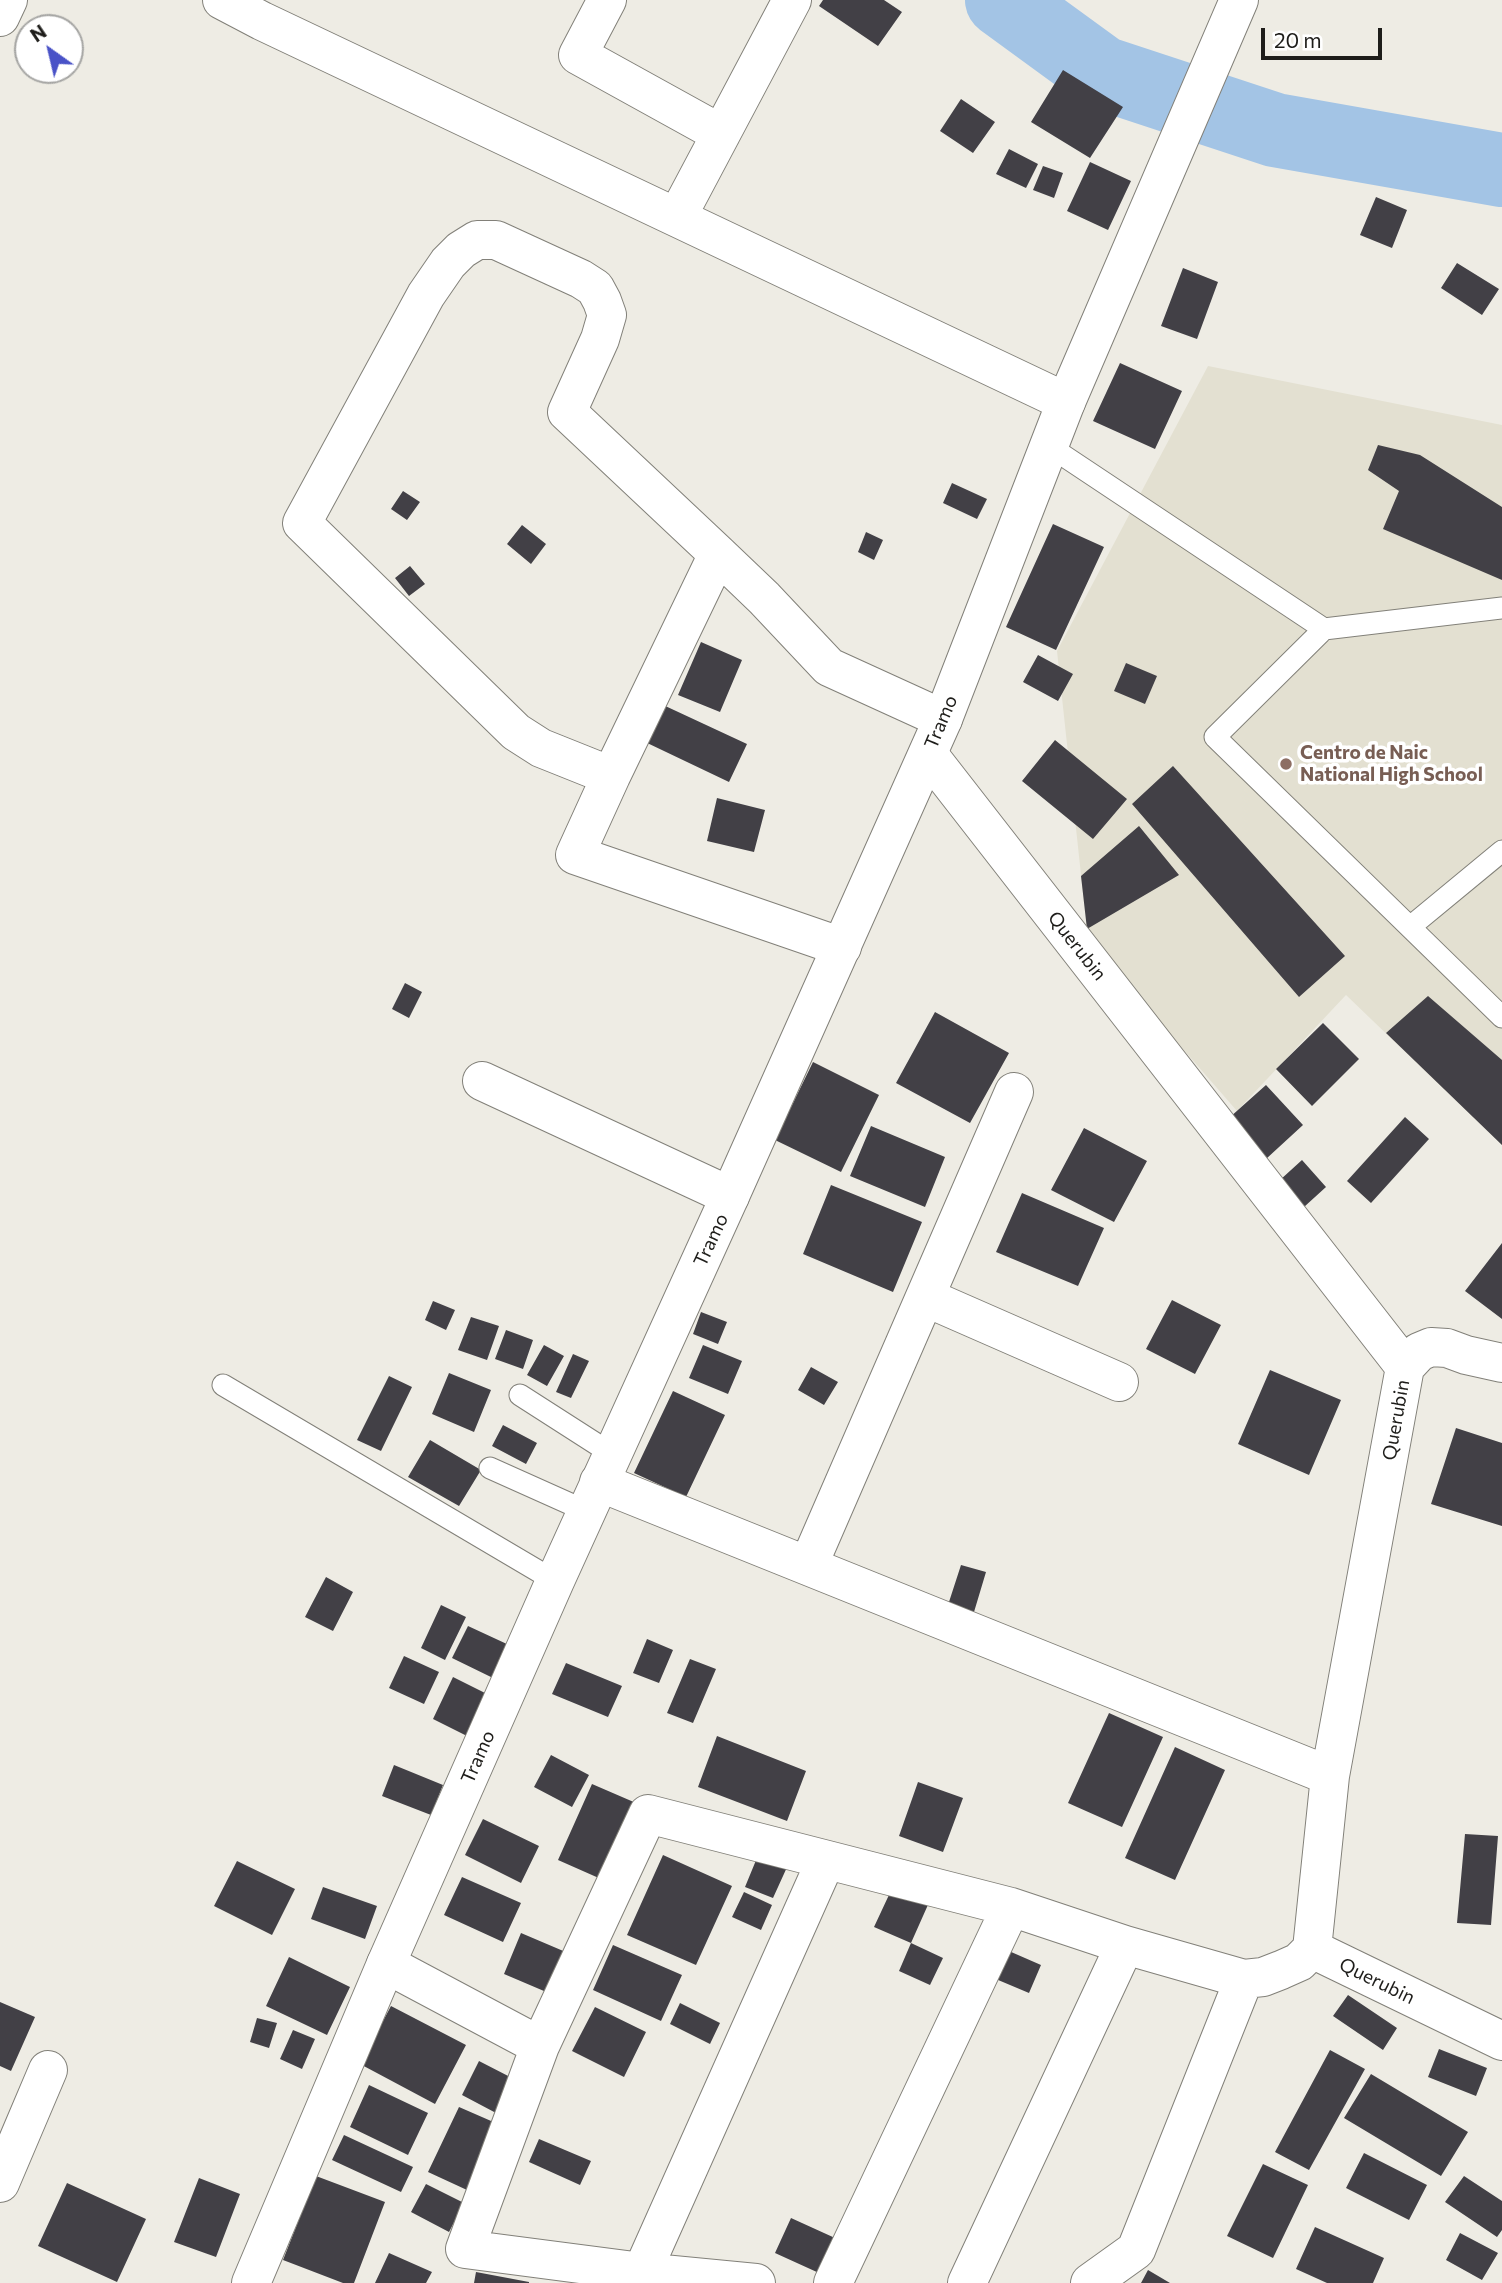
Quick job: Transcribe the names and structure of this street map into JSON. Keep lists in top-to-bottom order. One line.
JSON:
{"streets":{"street":["Tramo","Querubin"]},"crossings":[["Tramo","Querubin"]],"places":["Centro de Naic National High School"],"scale_bar":"20 m","north":"top left"}
